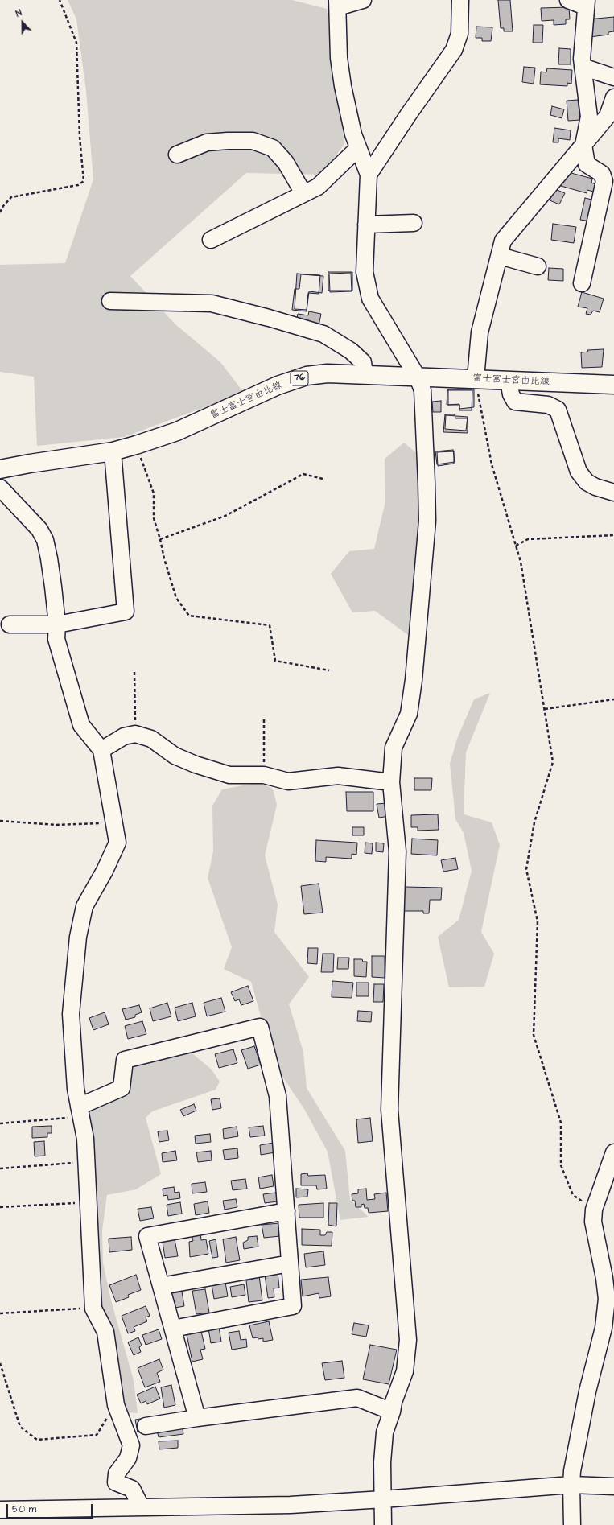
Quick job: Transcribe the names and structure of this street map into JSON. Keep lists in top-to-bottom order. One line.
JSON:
{"streets":{"main road":["76","富士富士宮由比線"]},"scale_bar":"50 m","north":"top"}
